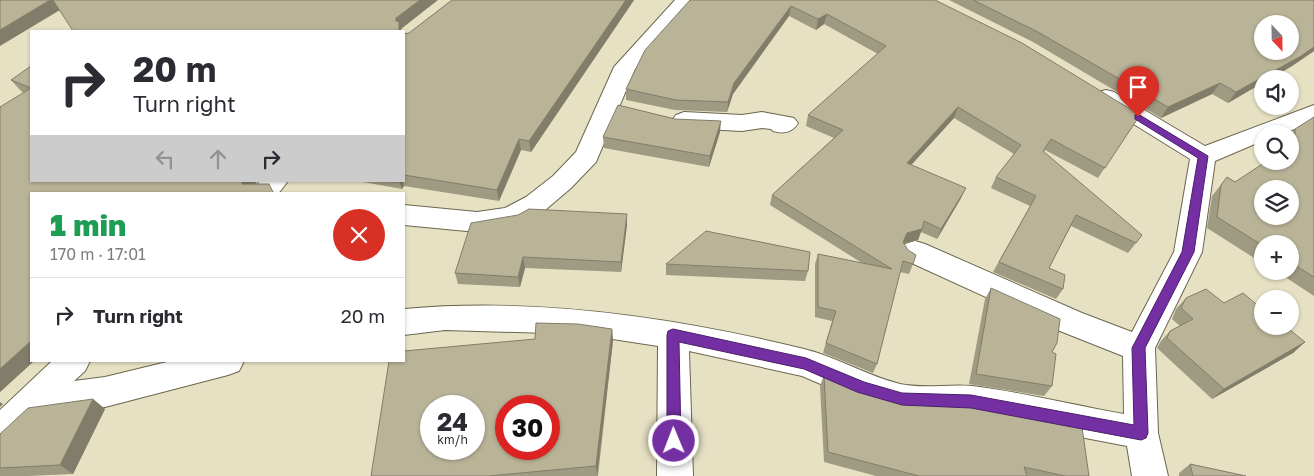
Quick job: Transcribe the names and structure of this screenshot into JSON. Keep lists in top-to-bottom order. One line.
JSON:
{"north":"bottom","page":{"map_buttons":["+","−"],"turn":["20 m","Turn right"],"heading":["1 min","170 m · 17:01"],"list":[{"name":"Turn right","value":"20 m"}],"speed":"24 km/h","limit":"30"}}
